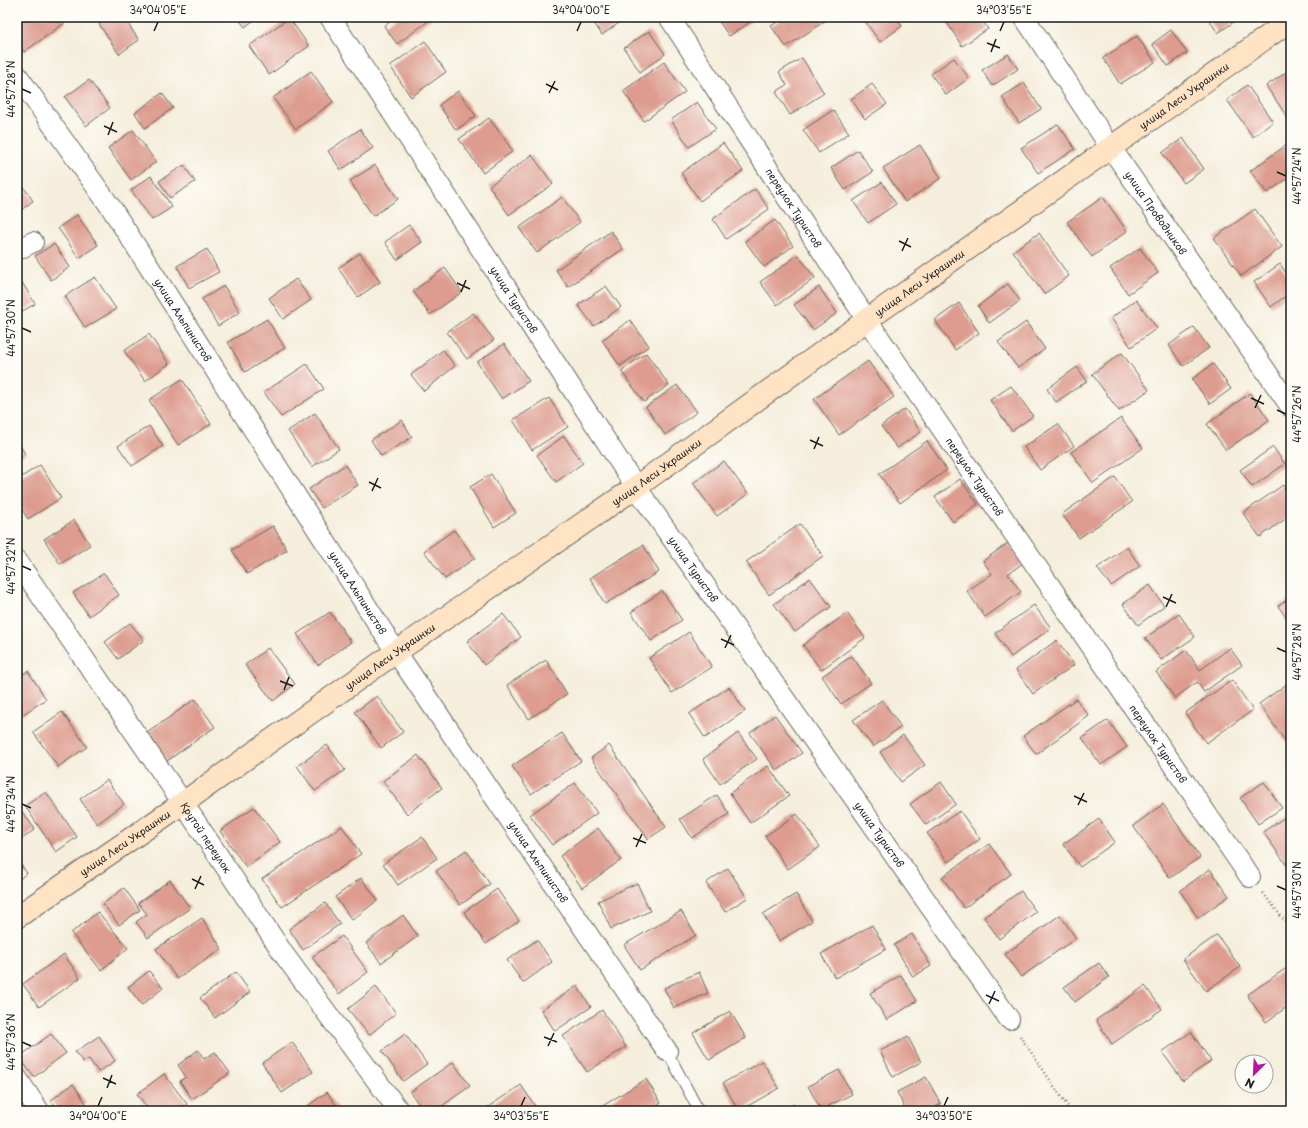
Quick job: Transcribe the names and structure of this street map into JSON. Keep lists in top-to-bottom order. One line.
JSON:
{"streets":{"main road":["улица Леси Украинки"],"street":["переулок Туристов","улица Проводников","улица Туристов","улица Альпинистов","Крутой переулок"]},"crossings":[["улица Леси Украинки","переулок Туристов"],["улица Леси Украинки","улица Проводников"],["улица Леси Украинки","улица Туристов"],["улица Леси Украинки","улица Альпинистов"],["улица Леси Украинки","Крутой переулок"]],"north":"bottom left","coordinates":["34°04'05\"E","34°04'00\"E","34°03'55\"E","44°57'28\"N","44°57'24\"N","44°57'30\"N","44°57'26\"N","44°57'32\"N","44°57'34\"N","44°57'36\"N","34°03'50\"E"]}
